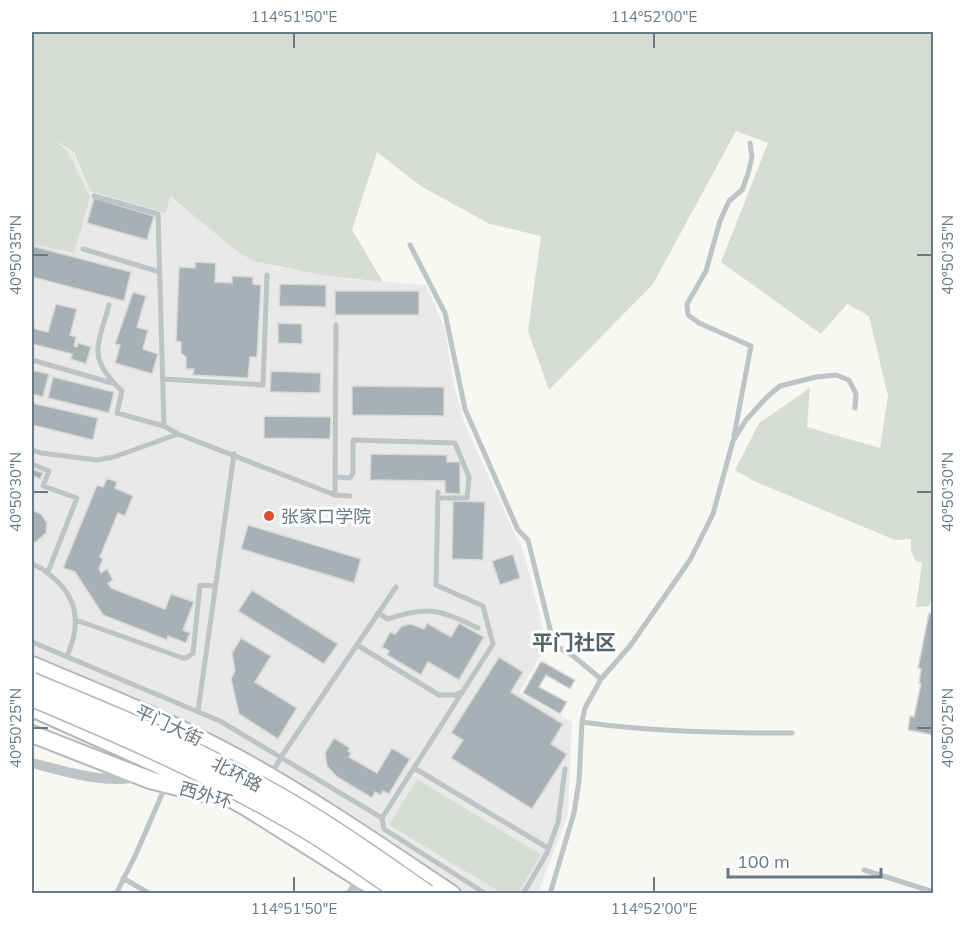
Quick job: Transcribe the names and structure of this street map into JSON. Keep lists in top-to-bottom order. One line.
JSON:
{"streets":{"highway":["北环路"],"main road":["平门大街","西外环"]},"districts":["平门社区"],"places":["张家口学院"],"scale_bar":"100 m","coordinates":["114°51'50\"E","114°52'00\"E","40°50'35\"N","40°50'30\"N","40°50'25\"N"]}
